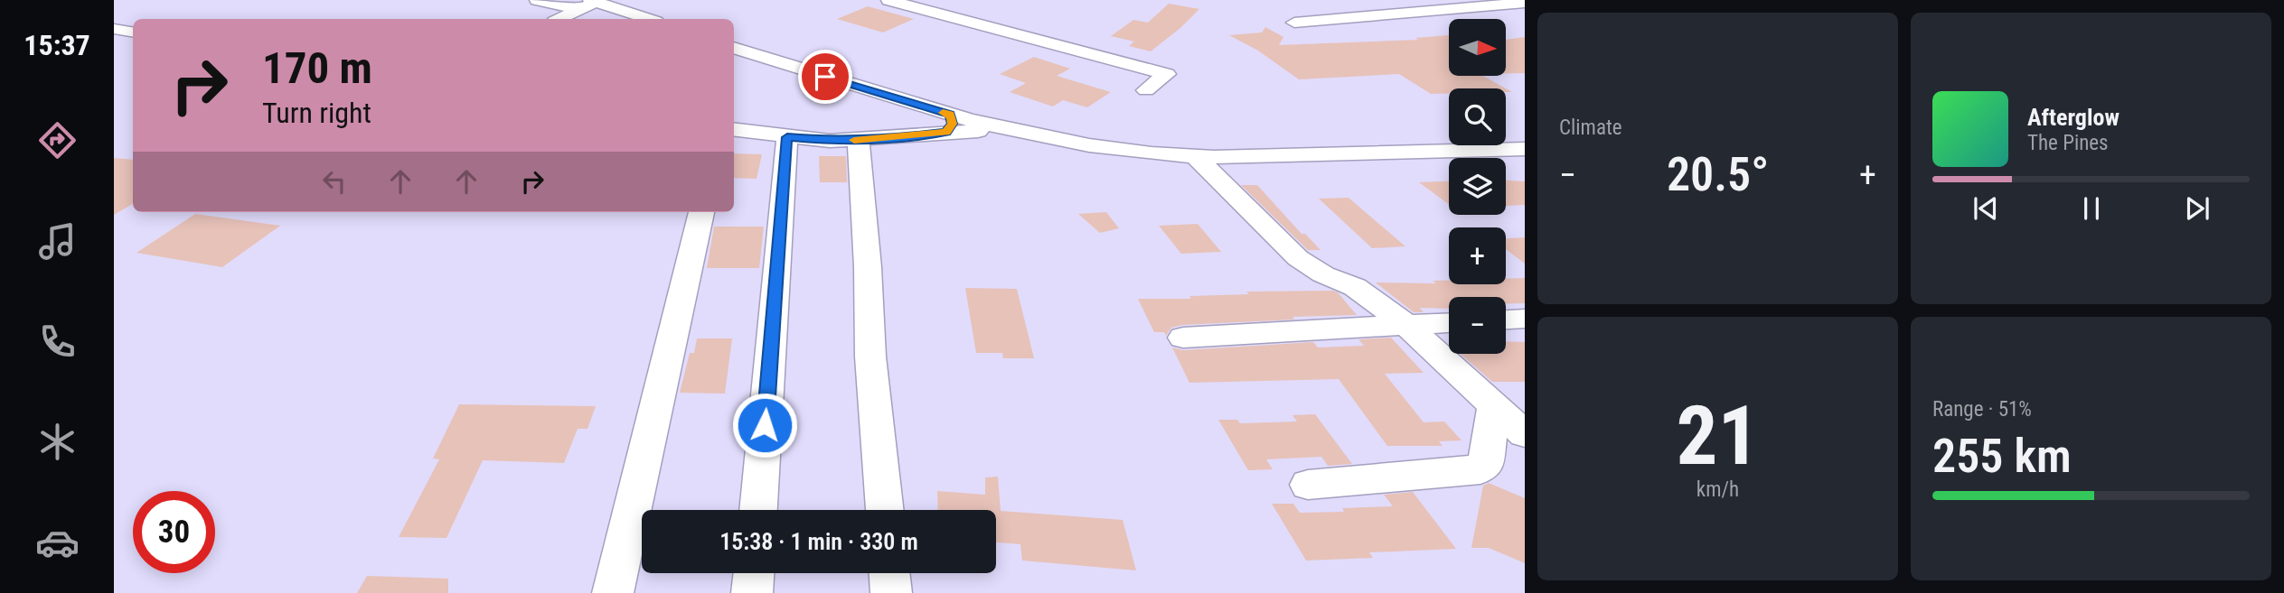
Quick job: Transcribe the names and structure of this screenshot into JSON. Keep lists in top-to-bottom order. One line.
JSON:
{"north":"right","page":{"tabs":"15:37","tile":["Climate",["21","km/h"],["Range · 51%","255 km"]],"map_buttons":["+","−"],"turn":["170 m","Turn right"],"song":["Afterglow","The Pines"],"heat":["−","20.5°","+"],"limit":"30","trip":"15:38 · 1 min · 330 m"}}
